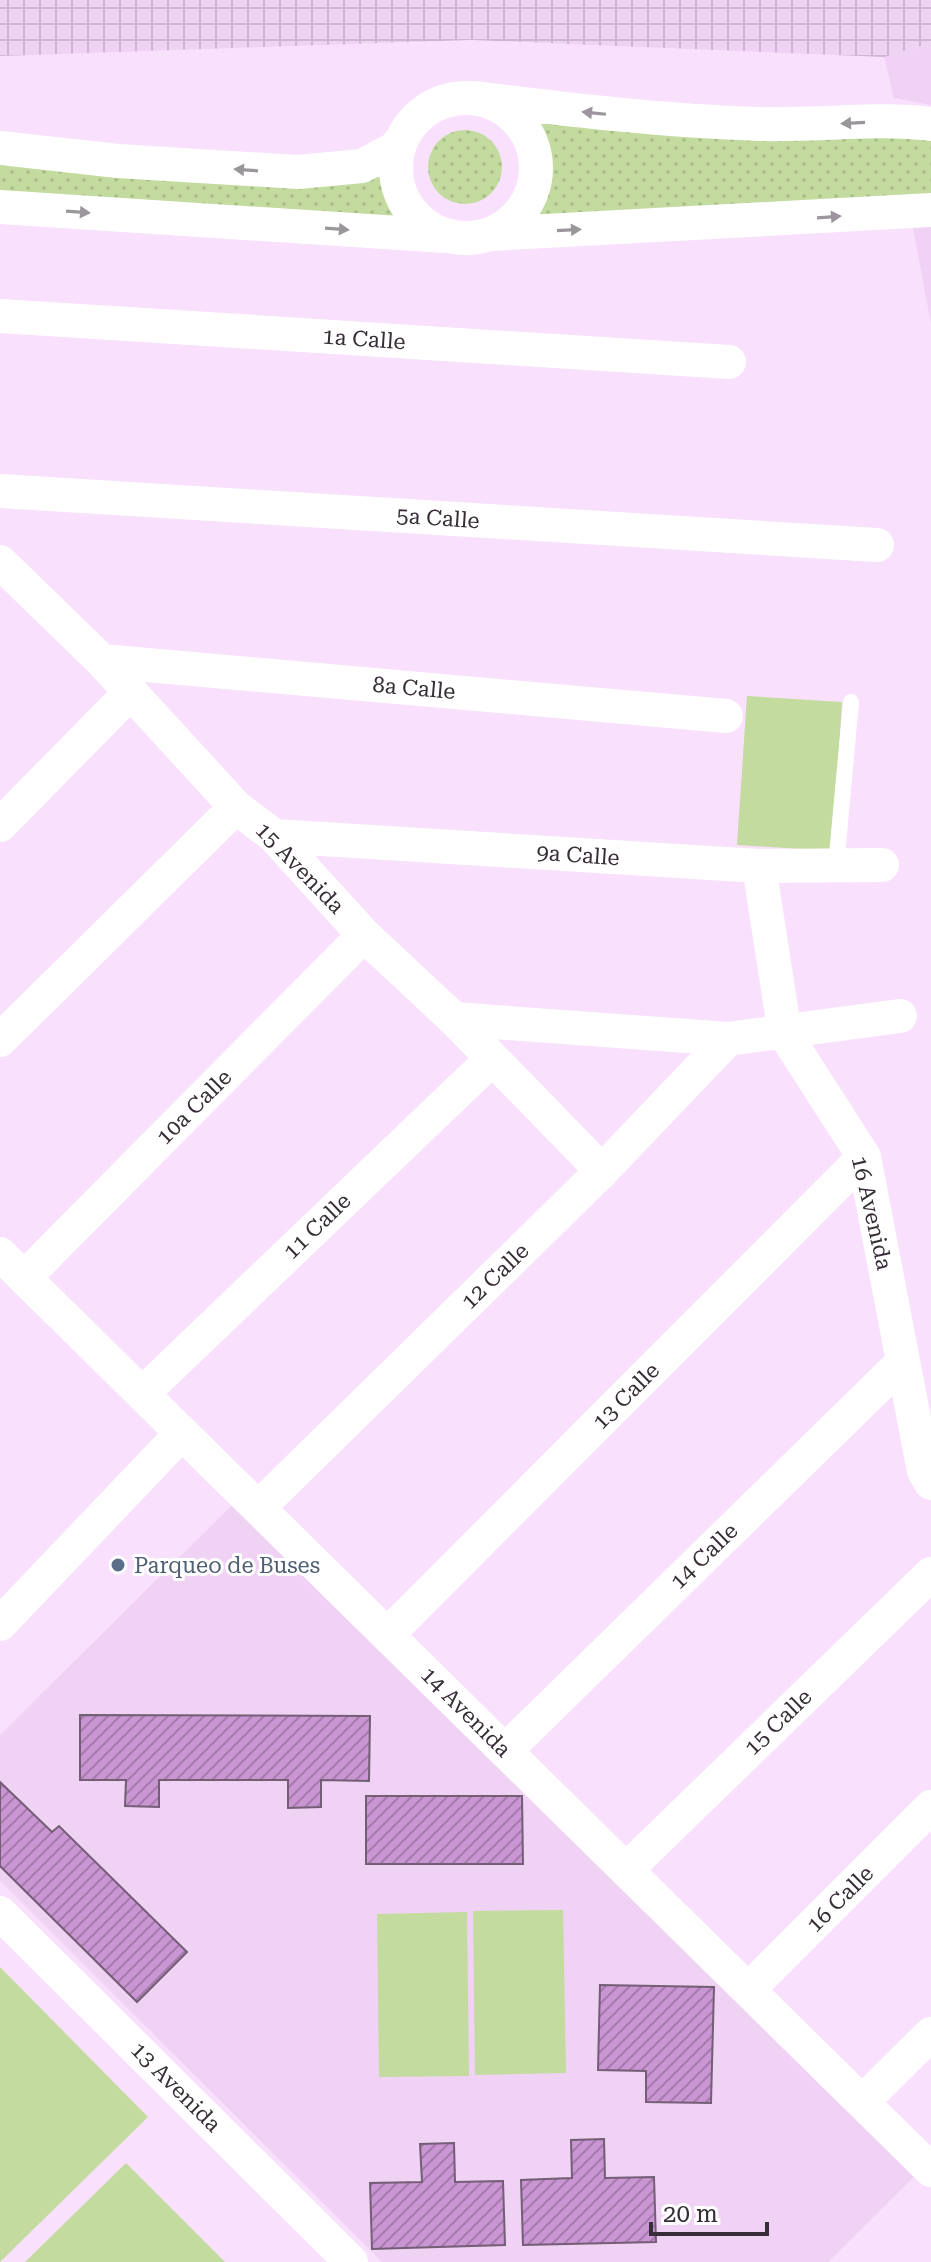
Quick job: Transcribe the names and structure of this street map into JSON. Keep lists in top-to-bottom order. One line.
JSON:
{"streets":{"street":["1a Calle","5a Calle","8a Calle","9a Calle","15 Avenida","10a Calle","16 Avenida","11 Calle","12 Calle","13 Calle","14 Calle","14 Avenida","15 Calle","16 Calle","13 Avenida"]},"crossings":[["8a Calle","15 Avenida"],["9a Calle","15 Avenida"],["9a Calle","16 Avenida"],["15 Avenida","10a Calle"],["15 Avenida","11 Calle"],["15 Avenida","12 Calle"],["10a Calle","14 Avenida"],["16 Avenida","13 Calle"],["16 Avenida","14 Calle"],["11 Calle","14 Avenida"],["12 Calle","14 Avenida"],["13 Calle","14 Avenida"],["14 Calle","14 Avenida"],["14 Avenida","15 Calle"],["14 Avenida","16 Calle"]],"places":["Parqueo de Buses"],"scale_bar":"20 m"}
